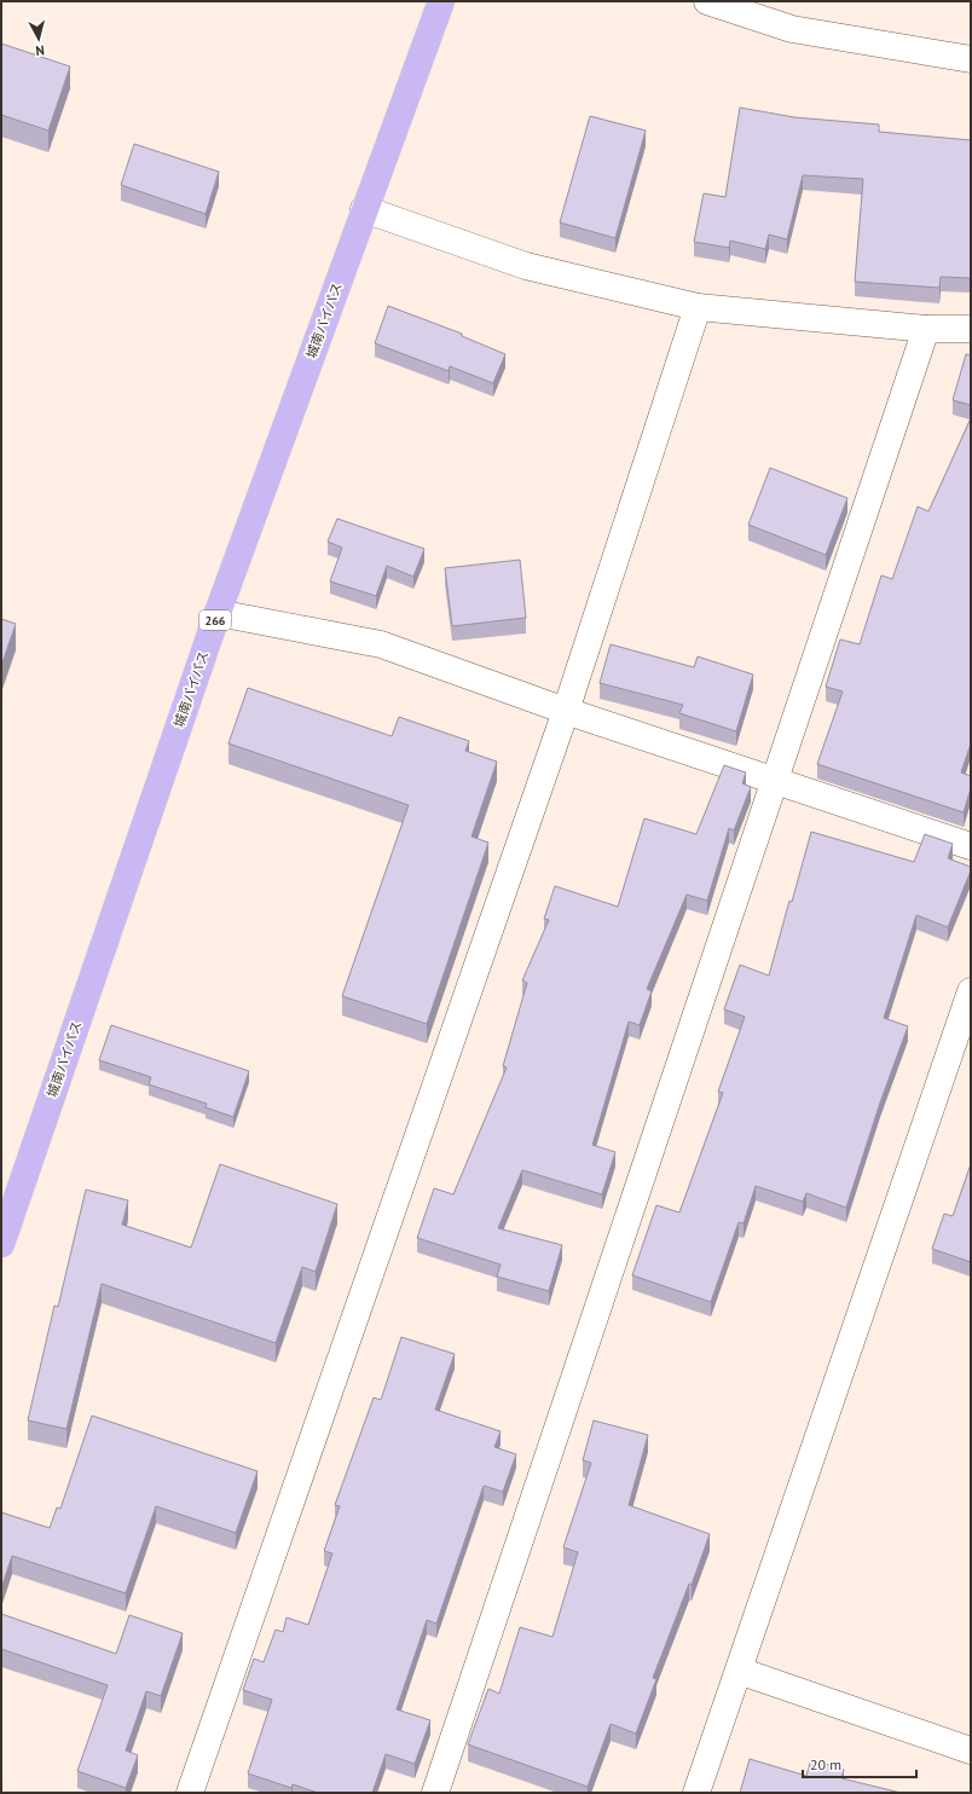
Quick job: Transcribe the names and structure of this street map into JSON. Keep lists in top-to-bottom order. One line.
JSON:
{"streets":{"highway":["城南バイパス","266"]},"scale_bar":"20 m","north":"bottom"}
